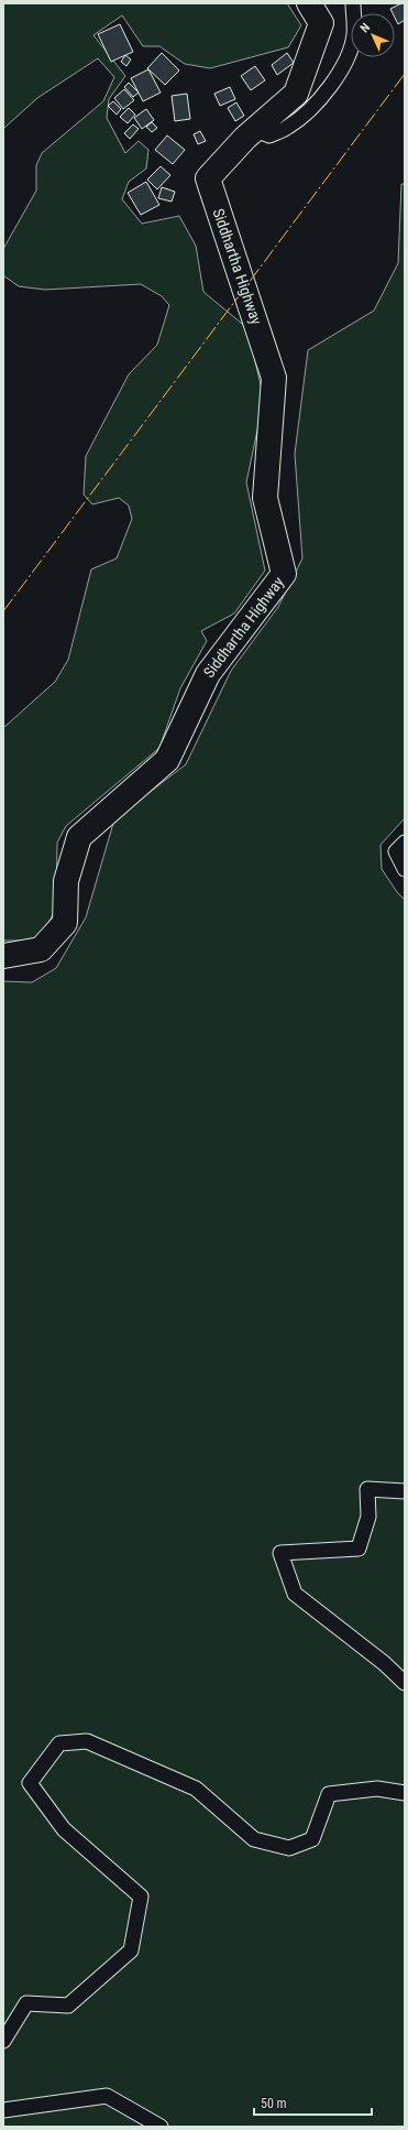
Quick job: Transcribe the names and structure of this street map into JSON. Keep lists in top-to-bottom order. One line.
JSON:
{"streets":{"highway":["Siddhartha Highway"]},"scale_bar":"50 m","north":"top left"}
